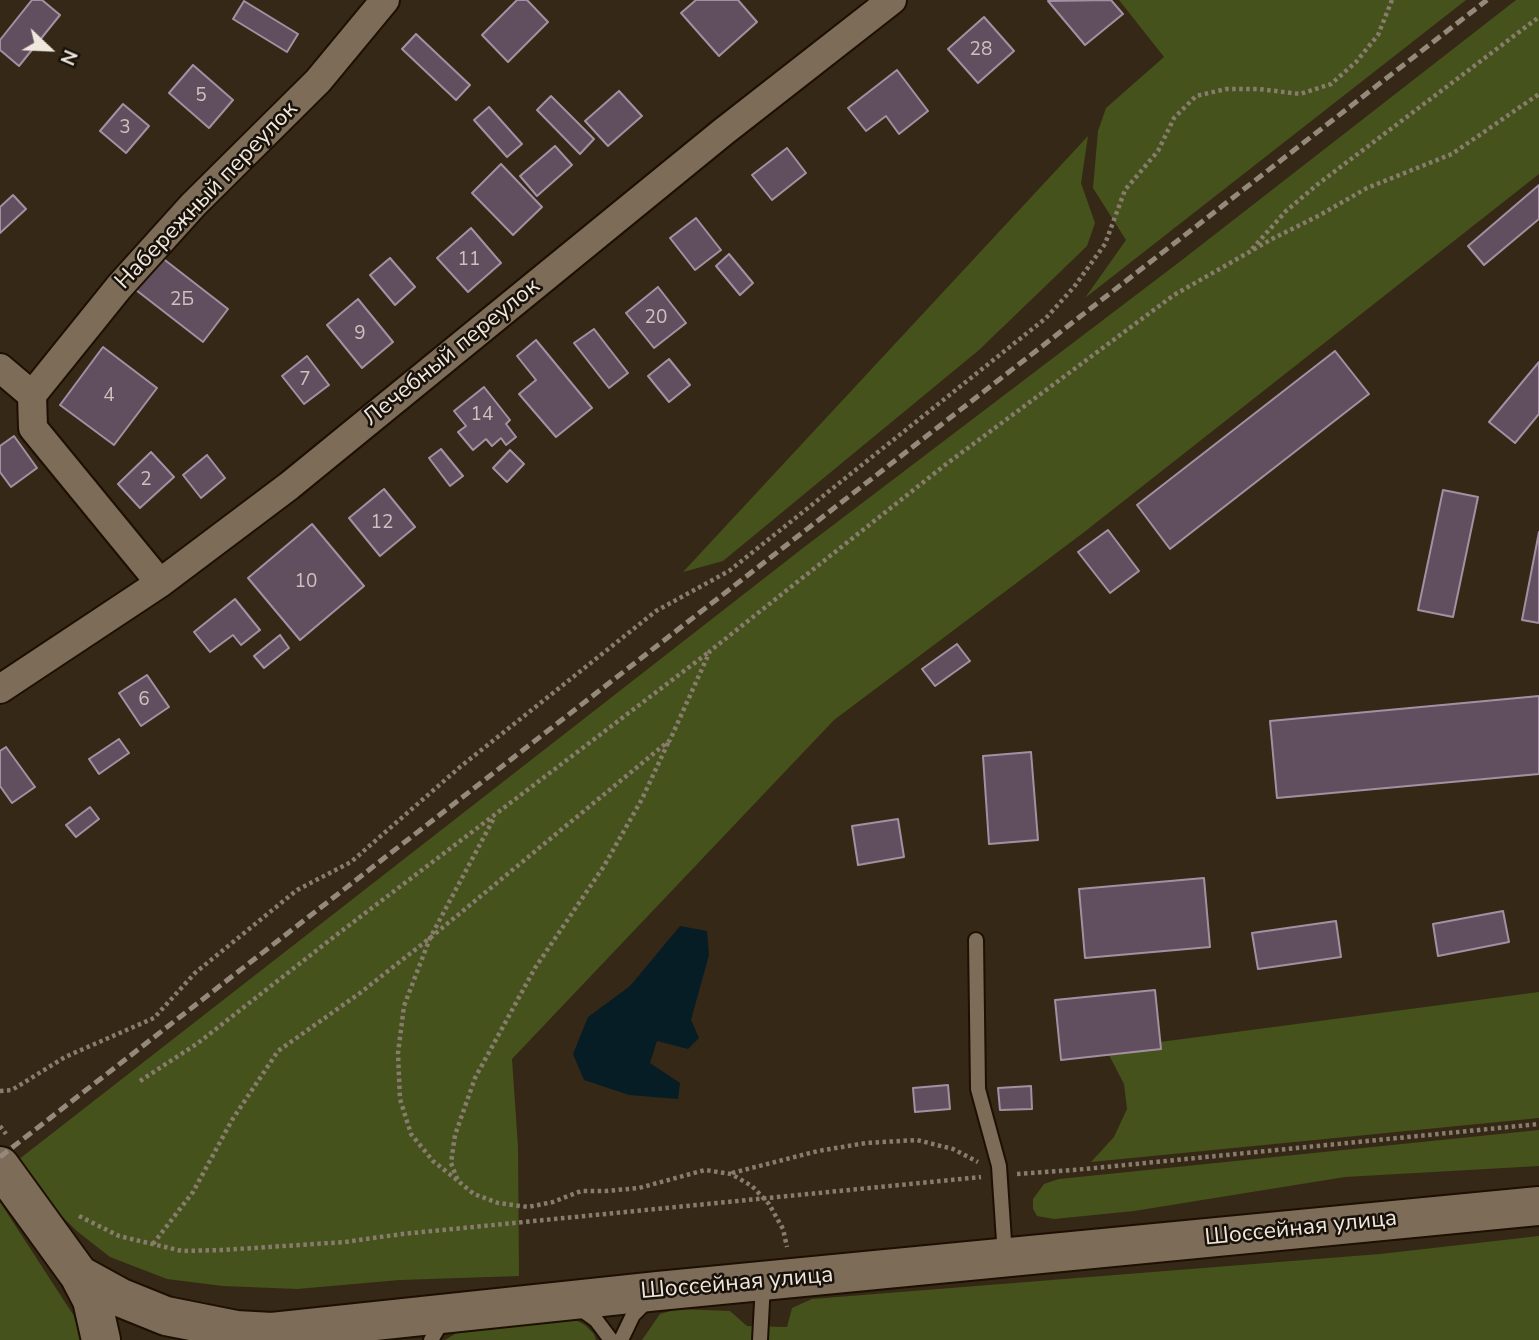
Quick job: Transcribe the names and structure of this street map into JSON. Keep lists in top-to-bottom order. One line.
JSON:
{"streets":{"main road":["Шоссейная улица"],"street":["Набережный переулок","Лечебный переулок"]},"house_numbers":["28","5","3","11","2Б","20","9","7","4","14","2","12","10","6"],"north":"bottom right"}
